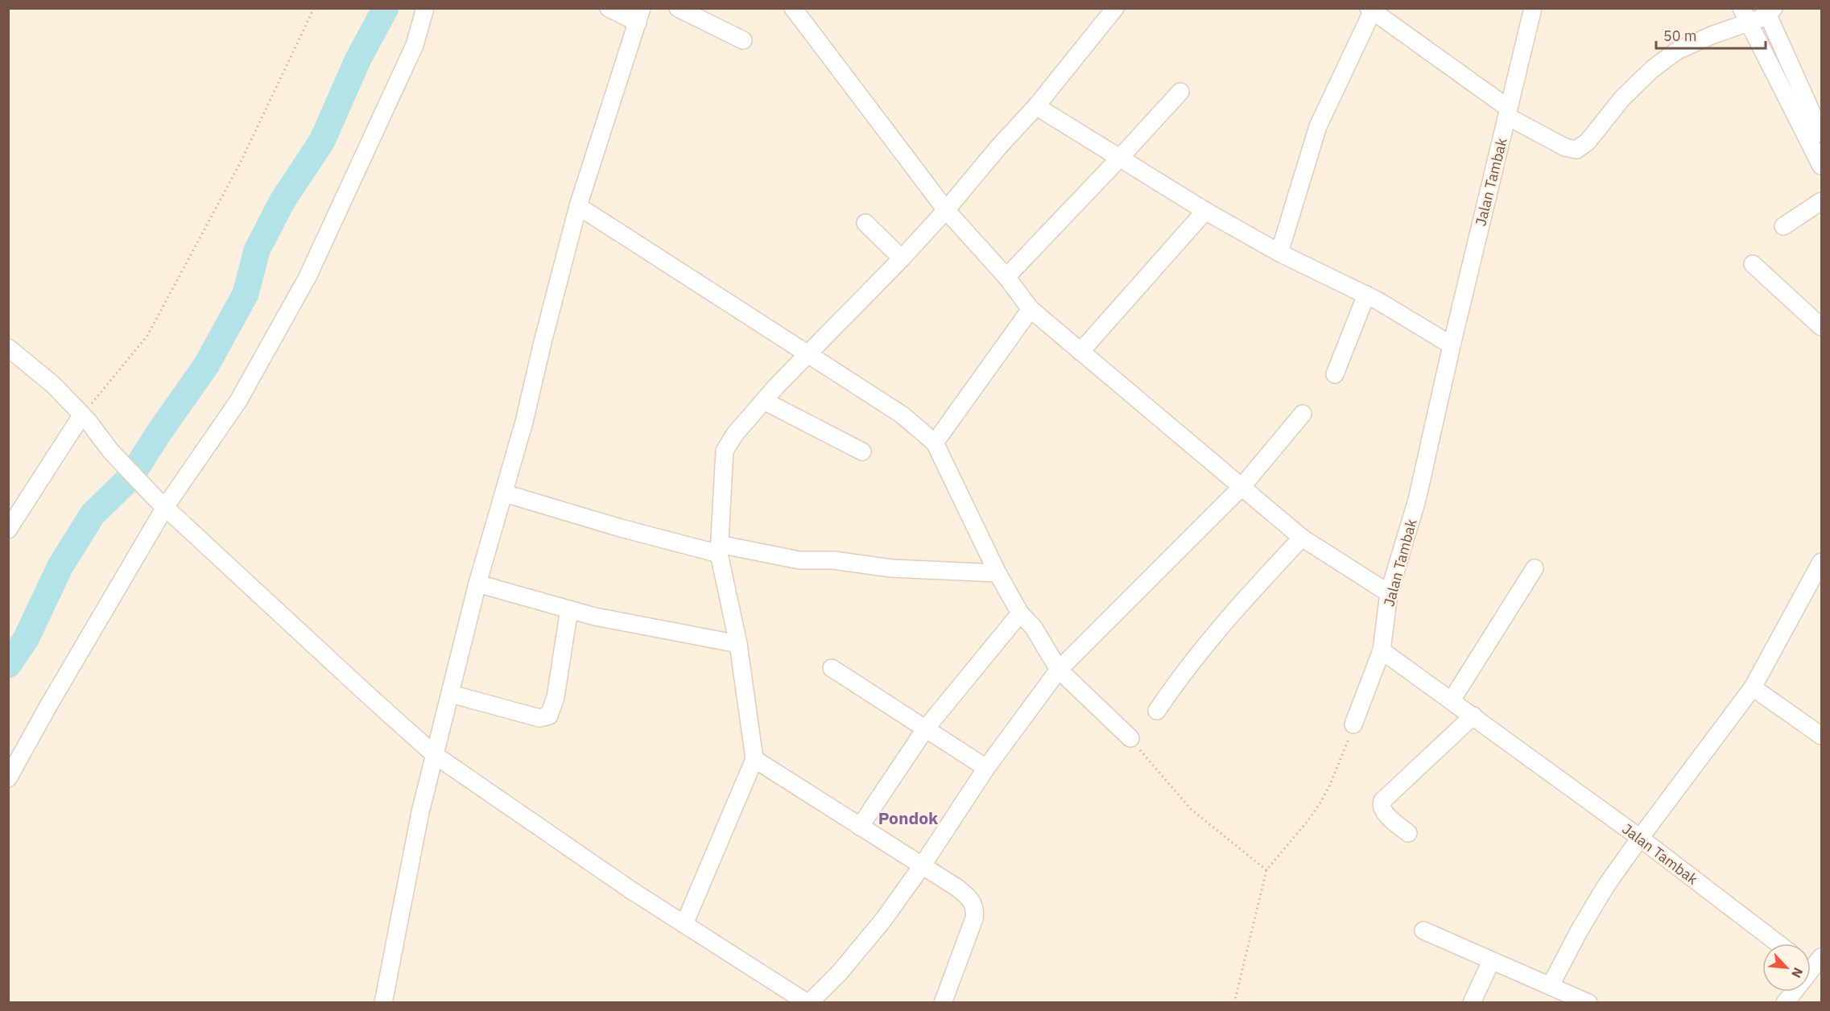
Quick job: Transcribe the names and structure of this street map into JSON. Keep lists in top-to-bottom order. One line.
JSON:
{"streets":{"street":["Jalan Tambak"]},"districts":["Pondok"],"scale_bar":"50 m","north":"bottom right"}
